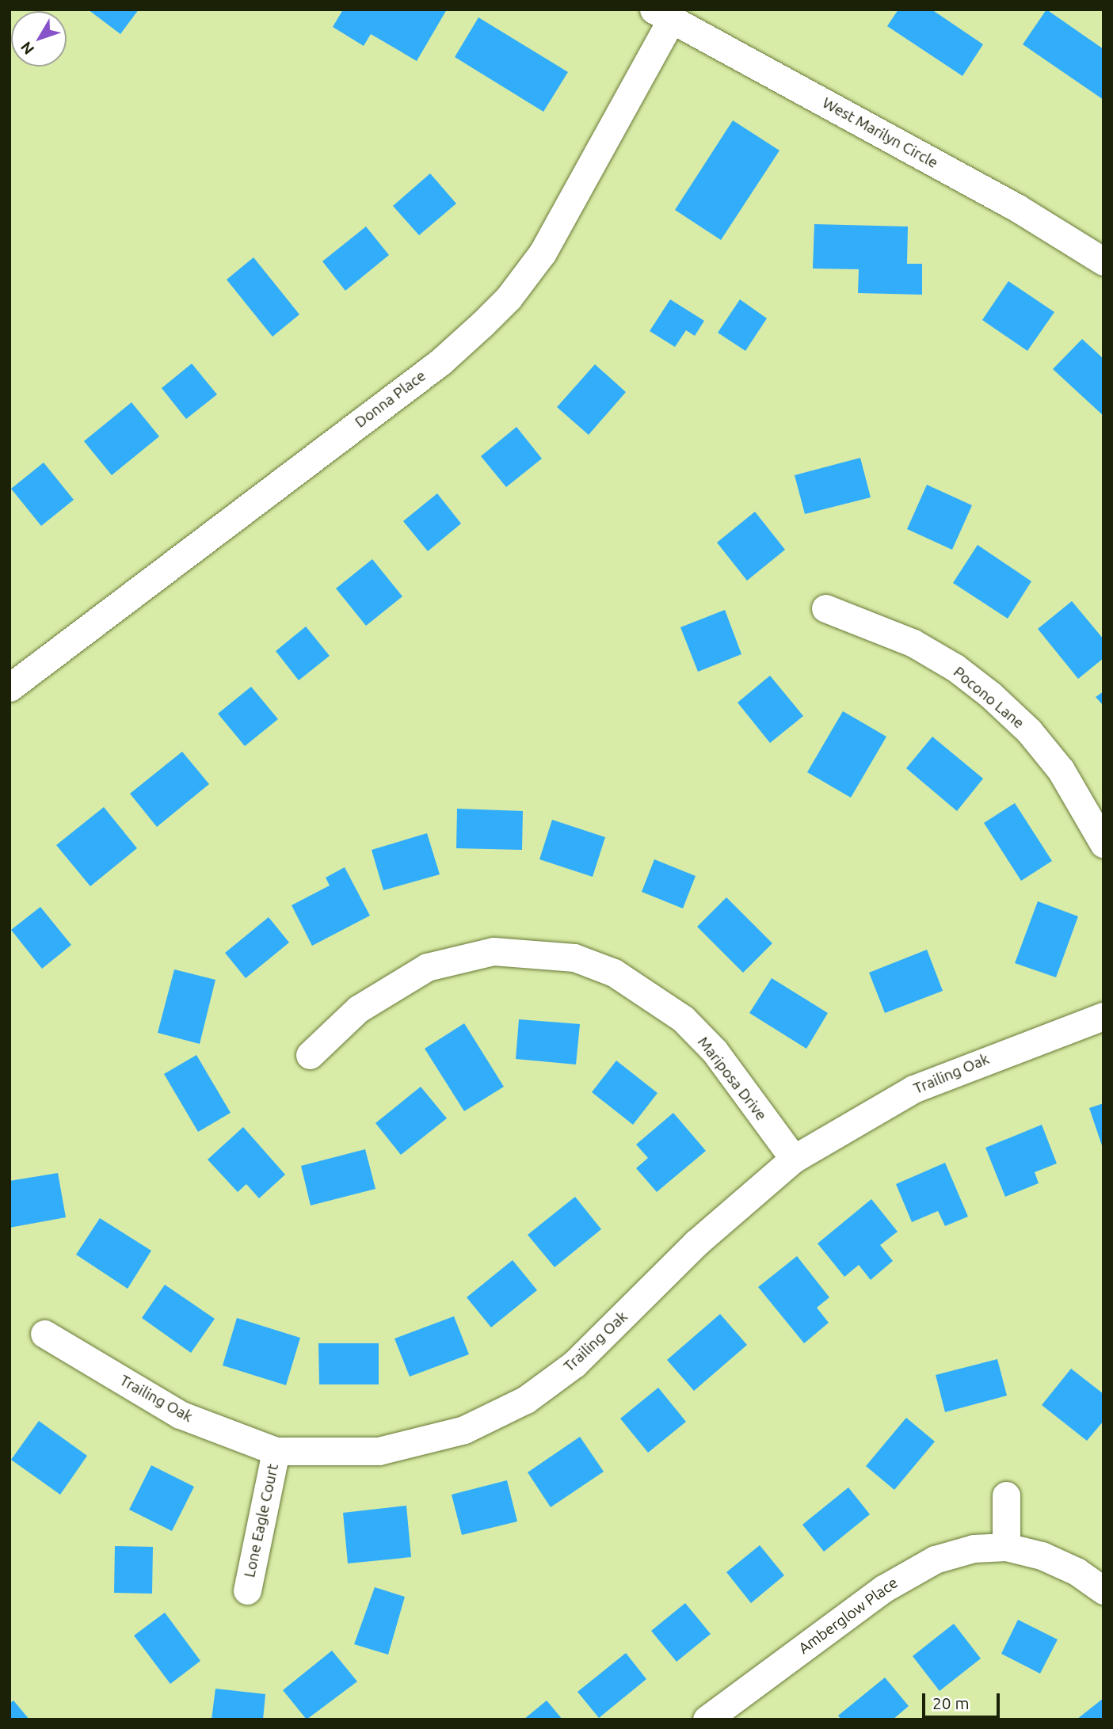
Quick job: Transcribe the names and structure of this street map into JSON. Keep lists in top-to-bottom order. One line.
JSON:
{"streets":{"street":["West Marilyn Circle","Donna Place","Pocono Lane","Trailing Oak","Mariposa Drive","Lone Eagle Court","Amberglow Place"]},"crossings":[["West Marilyn Circle","Donna Place"],["Trailing Oak","Mariposa Drive"],["Trailing Oak","Lone Eagle Court"]],"scale_bar":"20 m","north":"bottom left"}
